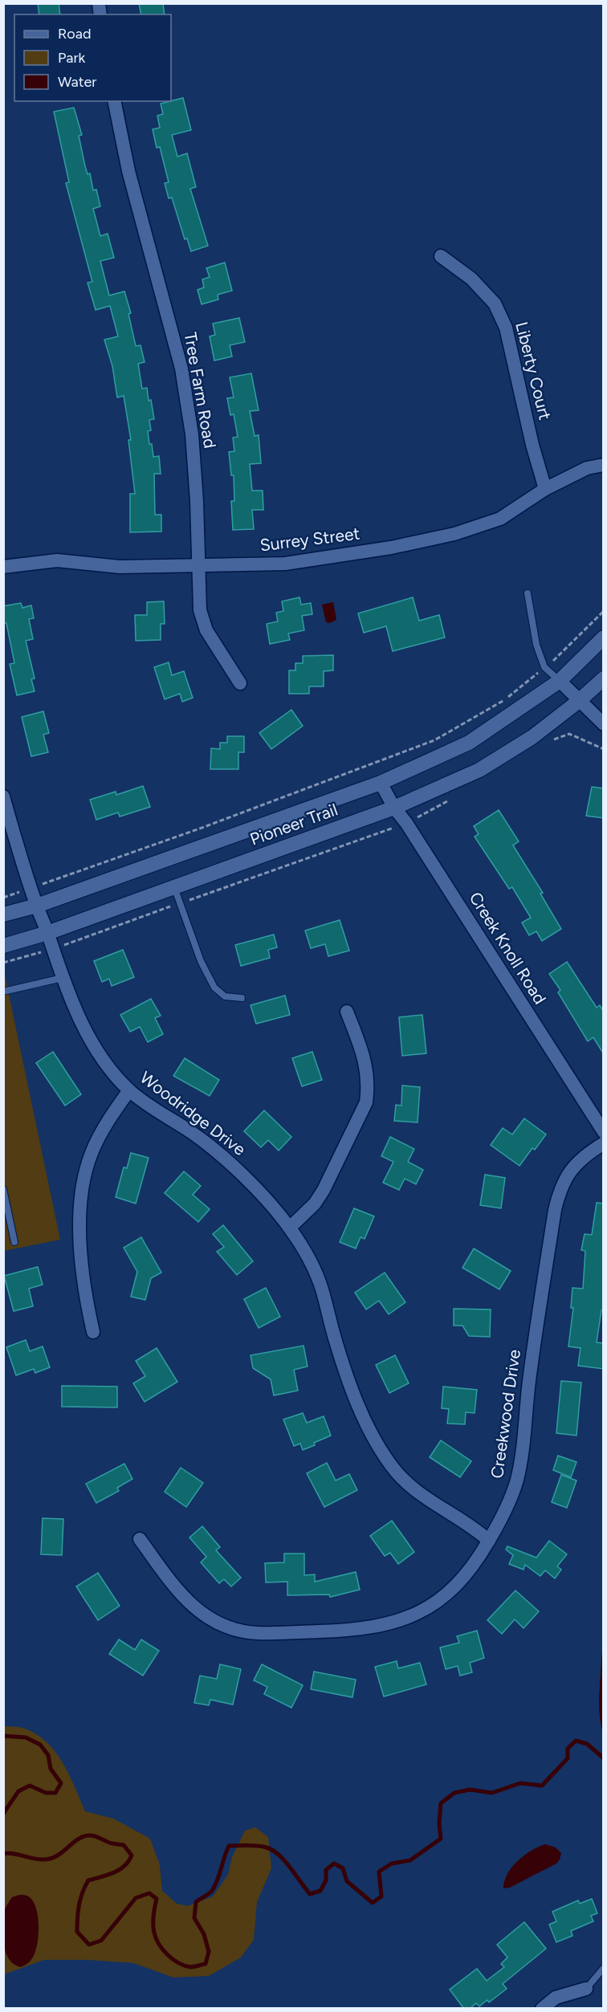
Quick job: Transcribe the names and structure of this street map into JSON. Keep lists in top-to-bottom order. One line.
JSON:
{"streets":{"main road":["Pioneer Trail"],"street":["Liberty Court","Tree Farm Road","Surrey Street","Creek Knoll Road","Woodridge Drive","Creekwood Drive"]},"crossings":[["Liberty Court","Surrey Street"],["Tree Farm Road","Surrey Street"],["Pioneer Trail","Creek Knoll Road"],["Pioneer Trail","Woodridge Drive"],["Woodridge Drive","Creekwood Drive"]],"legend":["Road","Park","Water"]}
